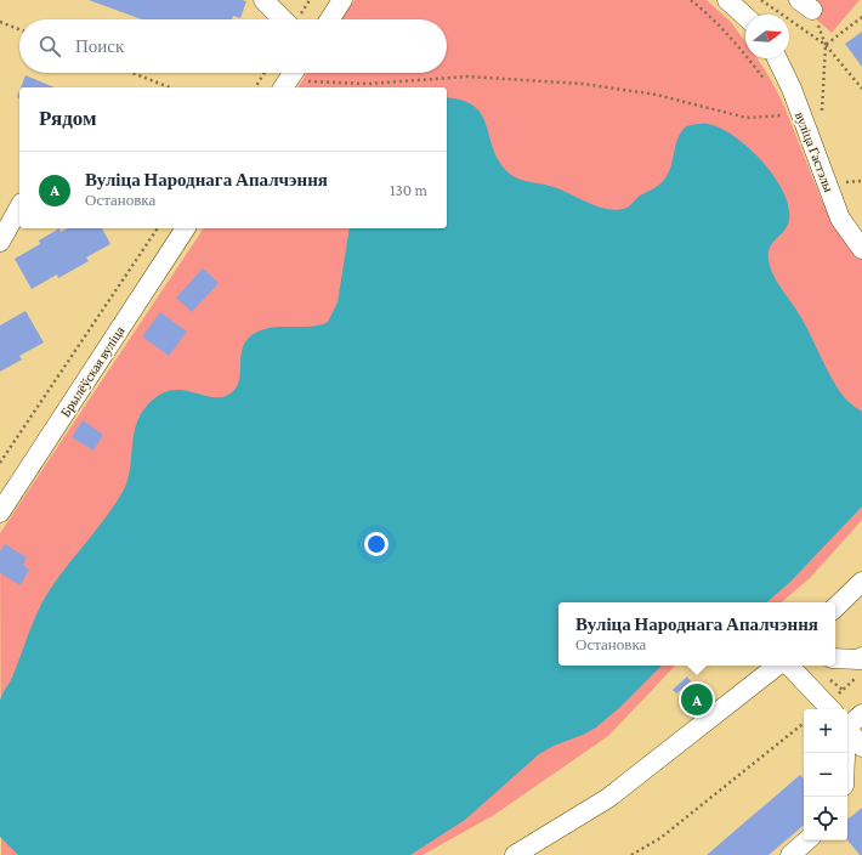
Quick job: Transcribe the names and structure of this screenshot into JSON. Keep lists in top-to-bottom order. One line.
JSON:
{"streets":{"street":["вуліца Гастэлы","Брылёўская вуліца"]},"north":"right","page":{"search":"Поиск","heading":"Рядом","list":[{"mark":"A","name":"Вуліца Народнага Апалчэння","note":"Остановка","value":"130 m"}],"popup":["Вуліца Народнага Апалчэння","Остановка"],"pins":"A","map_buttons":["+","−"]}}
